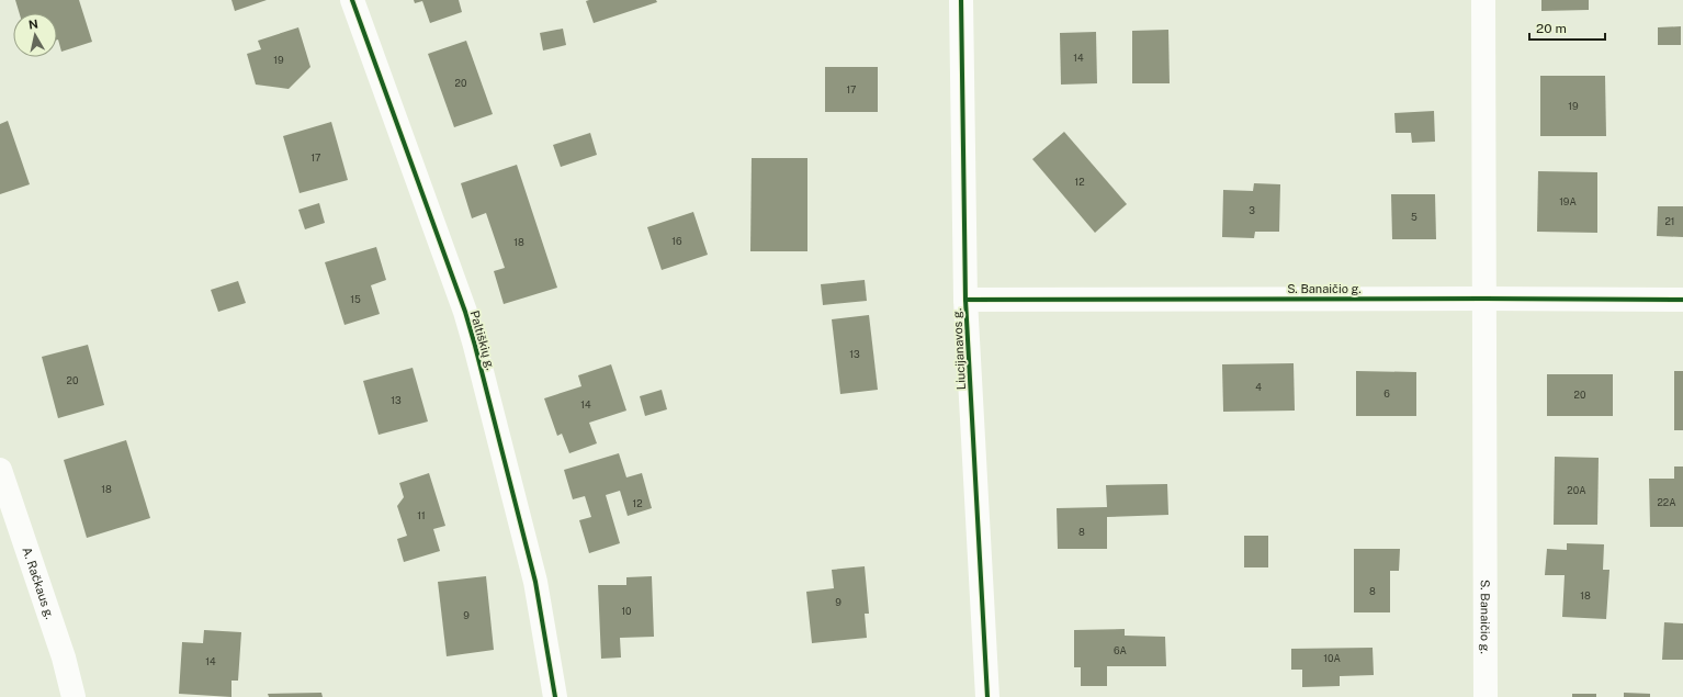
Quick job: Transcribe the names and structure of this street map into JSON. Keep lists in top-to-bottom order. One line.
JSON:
{"streets":{"street":["S. Banaičio g.","Paltiškių g.","Liucijanavos g.","A. Račkaus g."]},"crossings":[["S. Banaičio g.","Liucijanavos g."]],"house_numbers":["14","19","20","17","19","17","12","19A","3","5","21","16","18","15","13","20","4","6","20","13","14","18","20A","22A","12","11","8","8","18","9","10","9","6A","10A","14"],"scale_bar":"20 m","north":"top"}
